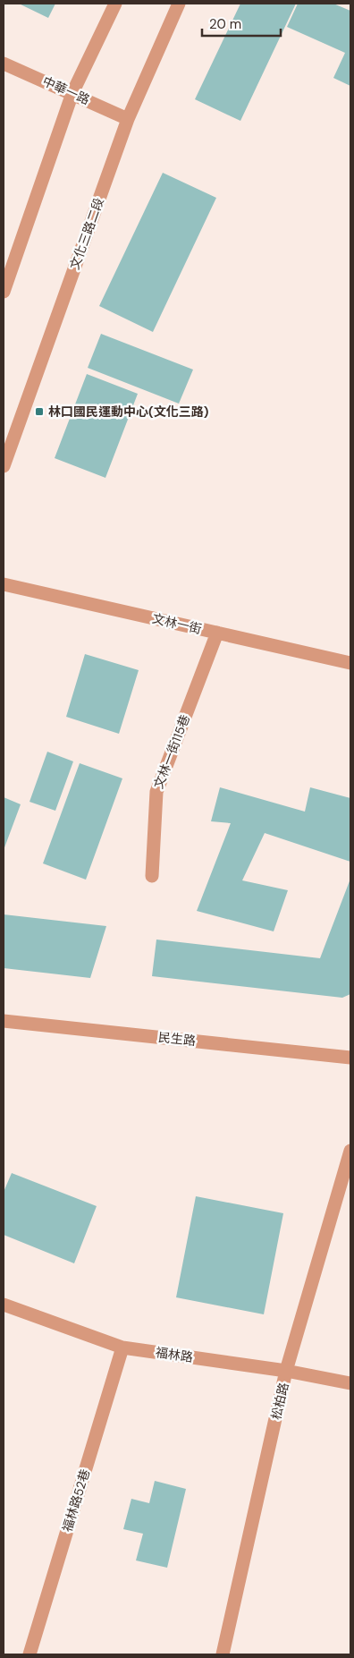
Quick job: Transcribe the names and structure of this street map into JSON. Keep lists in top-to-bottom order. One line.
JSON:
{"streets":{"street":["中華一路","文化三路二段","文林一街","文林一街115巷","民生路","福林路","松柏路","福林路52巷"]},"crossings":[["中華一路","文化三路二段"],["文林一街","文林一街115巷"],["福林路","松柏路"],["福林路","福林路52巷"]],"places":{"transit":["林口國民運動中心(文化三路)"]},"scale_bar":"20 m"}
